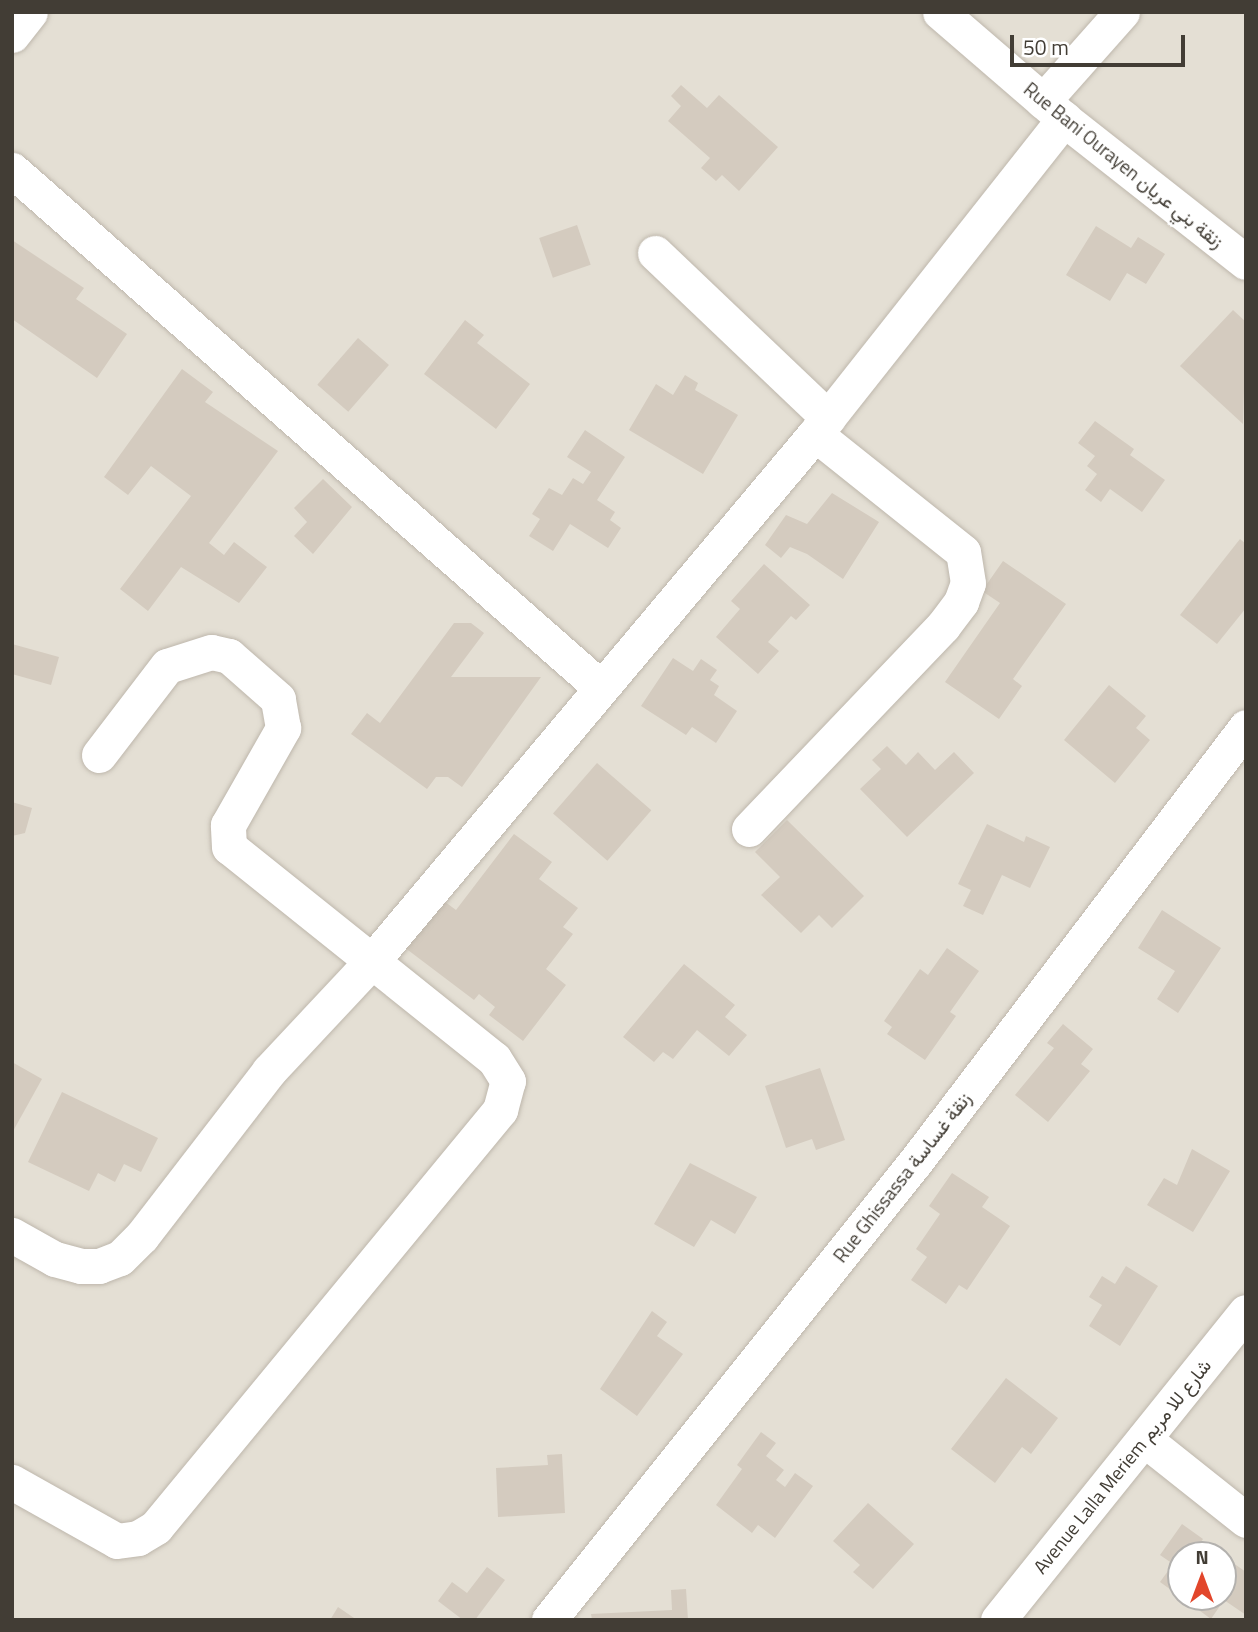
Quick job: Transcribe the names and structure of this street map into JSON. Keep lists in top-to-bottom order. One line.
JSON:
{"streets":{"street":["Rue Bani Ourayen زنقة بني عريان","Rue Ghissassa زنقة غساسة","Avenue Lalla Meriem شارع للا مريم"]},"scale_bar":"50 m","north":"top"}
